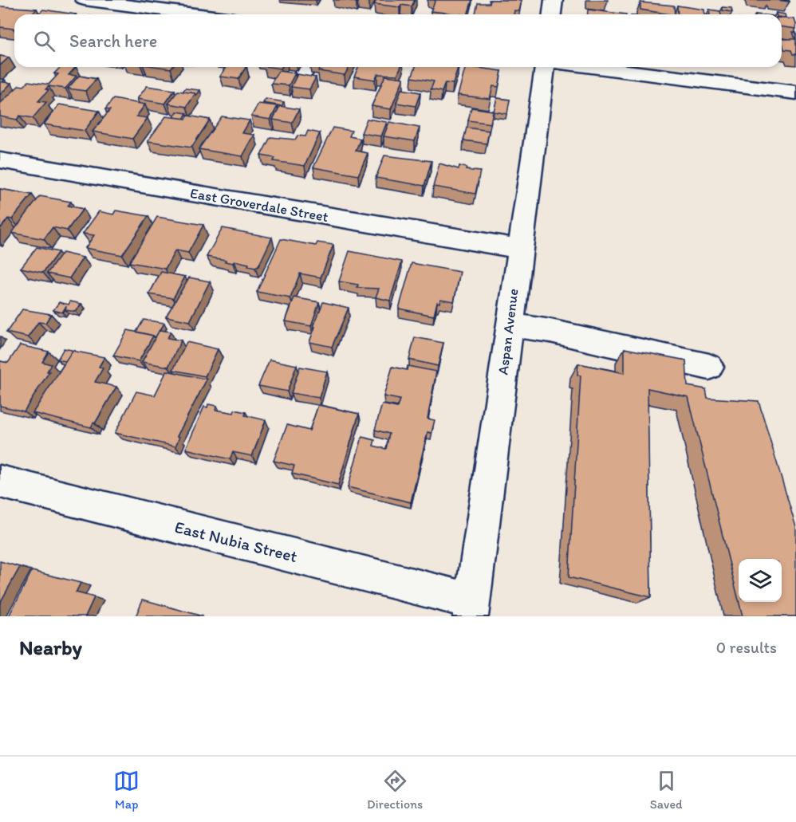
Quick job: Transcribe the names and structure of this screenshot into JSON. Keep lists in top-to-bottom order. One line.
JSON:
{"streets":{"street":["East Groverdale Street","Aspan Avenue","East Nubia Street"]},"crossings":[["East Groverdale Street","Aspan Avenue"],["Aspan Avenue","East Nubia Street"]],"page":{"search":"Search here","heading":["Nearby","0 results"],"nav":["Map","Directions","Saved"]}}
